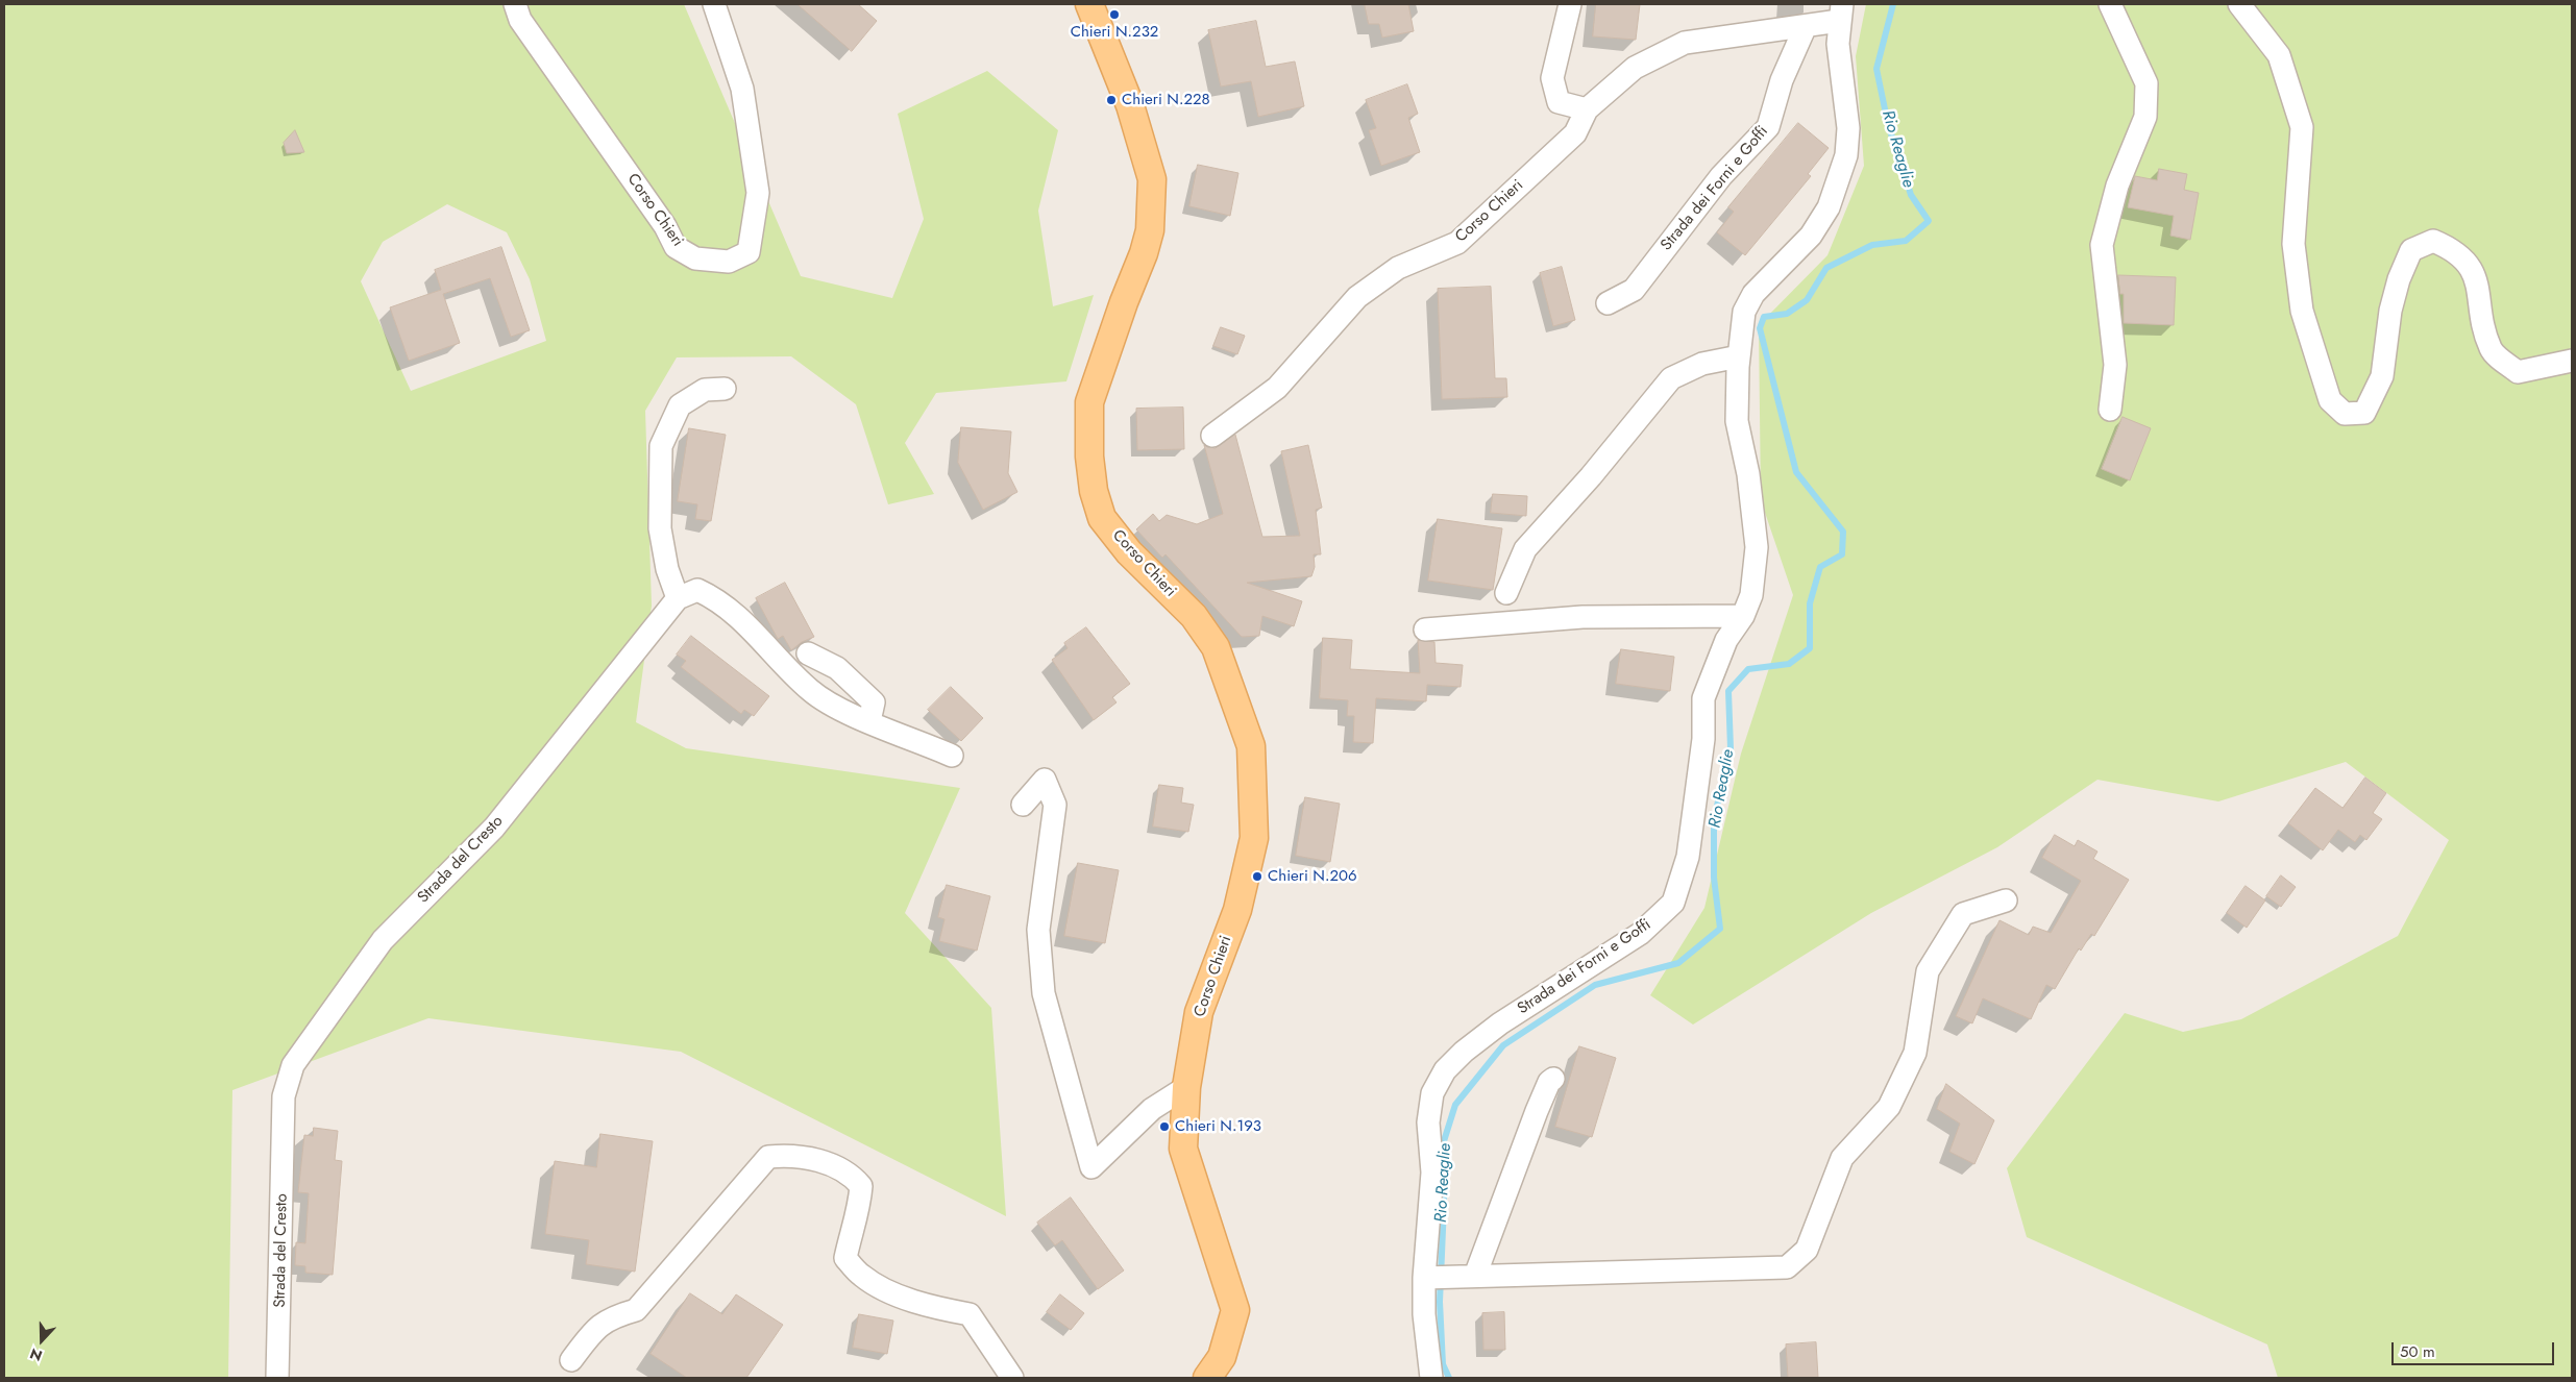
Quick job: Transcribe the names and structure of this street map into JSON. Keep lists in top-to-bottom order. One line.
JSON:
{"streets":{"main road":["Corso Chieri"],"street":["Strada dei Forni e Goffi","Strada del Cresto"]},"crossings":[["Strada dei Forni e Goffi","Corso Chieri"]],"water":["Rio Reaglie"],"places":["Chieri N.232","Chieri N.228","Chieri N.206","Chieri N.193"],"scale_bar":"50 m","north":"bottom"}
